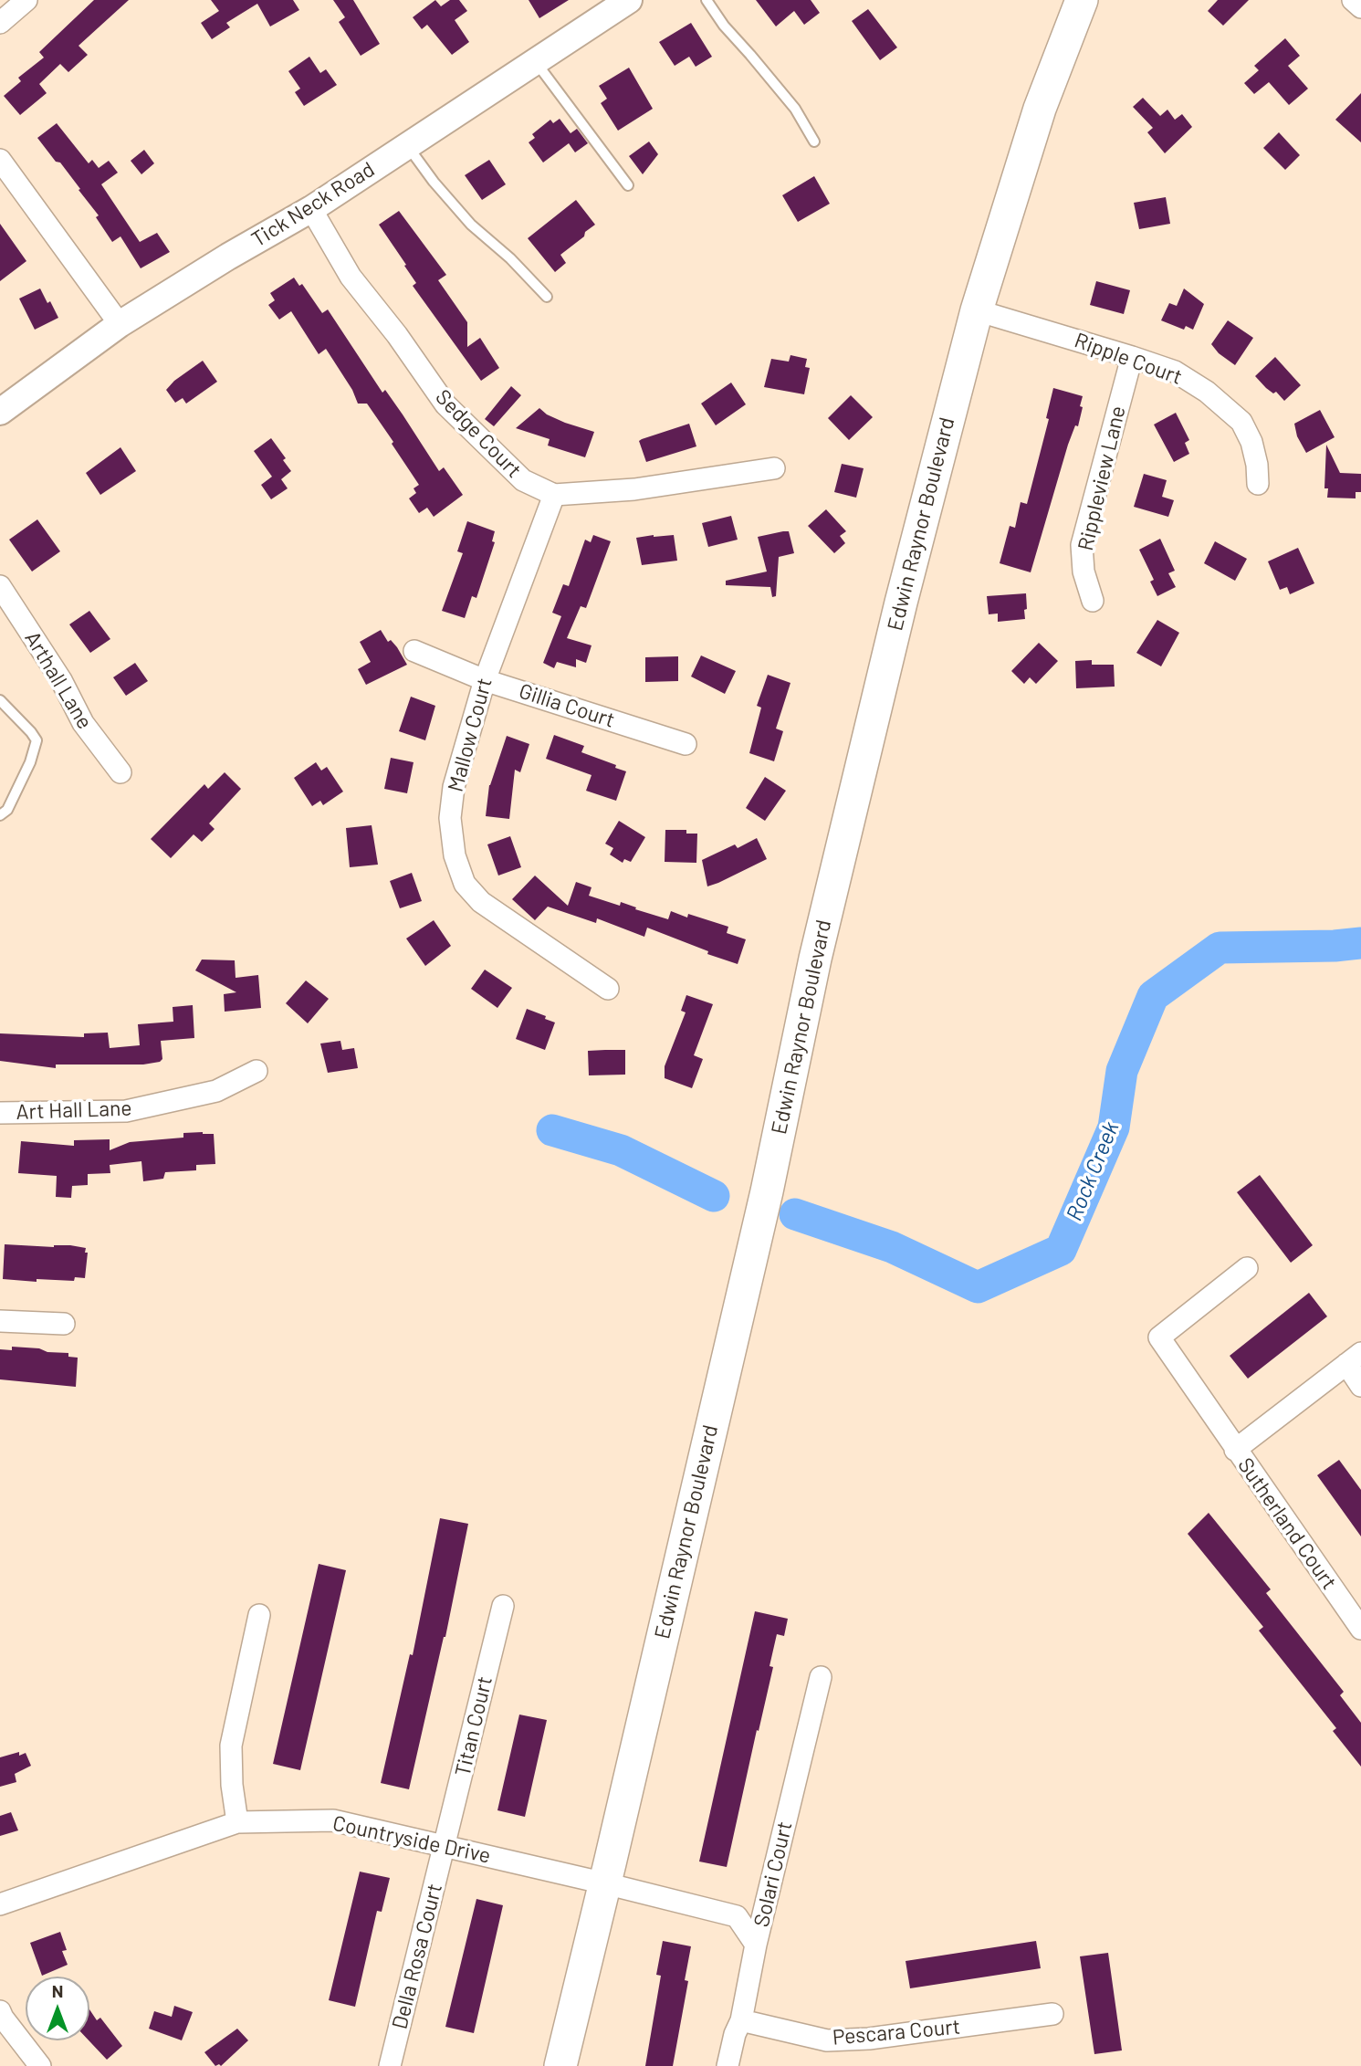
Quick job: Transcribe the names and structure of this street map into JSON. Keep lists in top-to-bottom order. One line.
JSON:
{"streets":{"main road":["Edwin Raynor Boulevard"],"street":["Tick Neck Road","Ripple Court","Sedge Court","Rippleview Lane","Arthall Lane","Gillia Court","Mallow Court","Art Hall Lane","Sutherland Court","Titan Court","Countryside Drive","Solari Court","Della Rosa Court","Pescara Court"]},"crossings":[["Tick Neck Road","Sedge Court"],["Ripple Court","Rippleview Lane"],["Ripple Court","Edwin Raynor Boulevard"],["Sedge Court","Mallow Court"],["Edwin Raynor Boulevard","Countryside Drive"],["Edwin Raynor Boulevard","Solari Court"],["Gillia Court","Mallow Court"],["Titan Court","Countryside Drive"],["Titan Court","Della Rosa Court"],["Countryside Drive","Solari Court"],["Countryside Drive","Della Rosa Court"]],"water":["Rock Creek"],"north":"top"}
